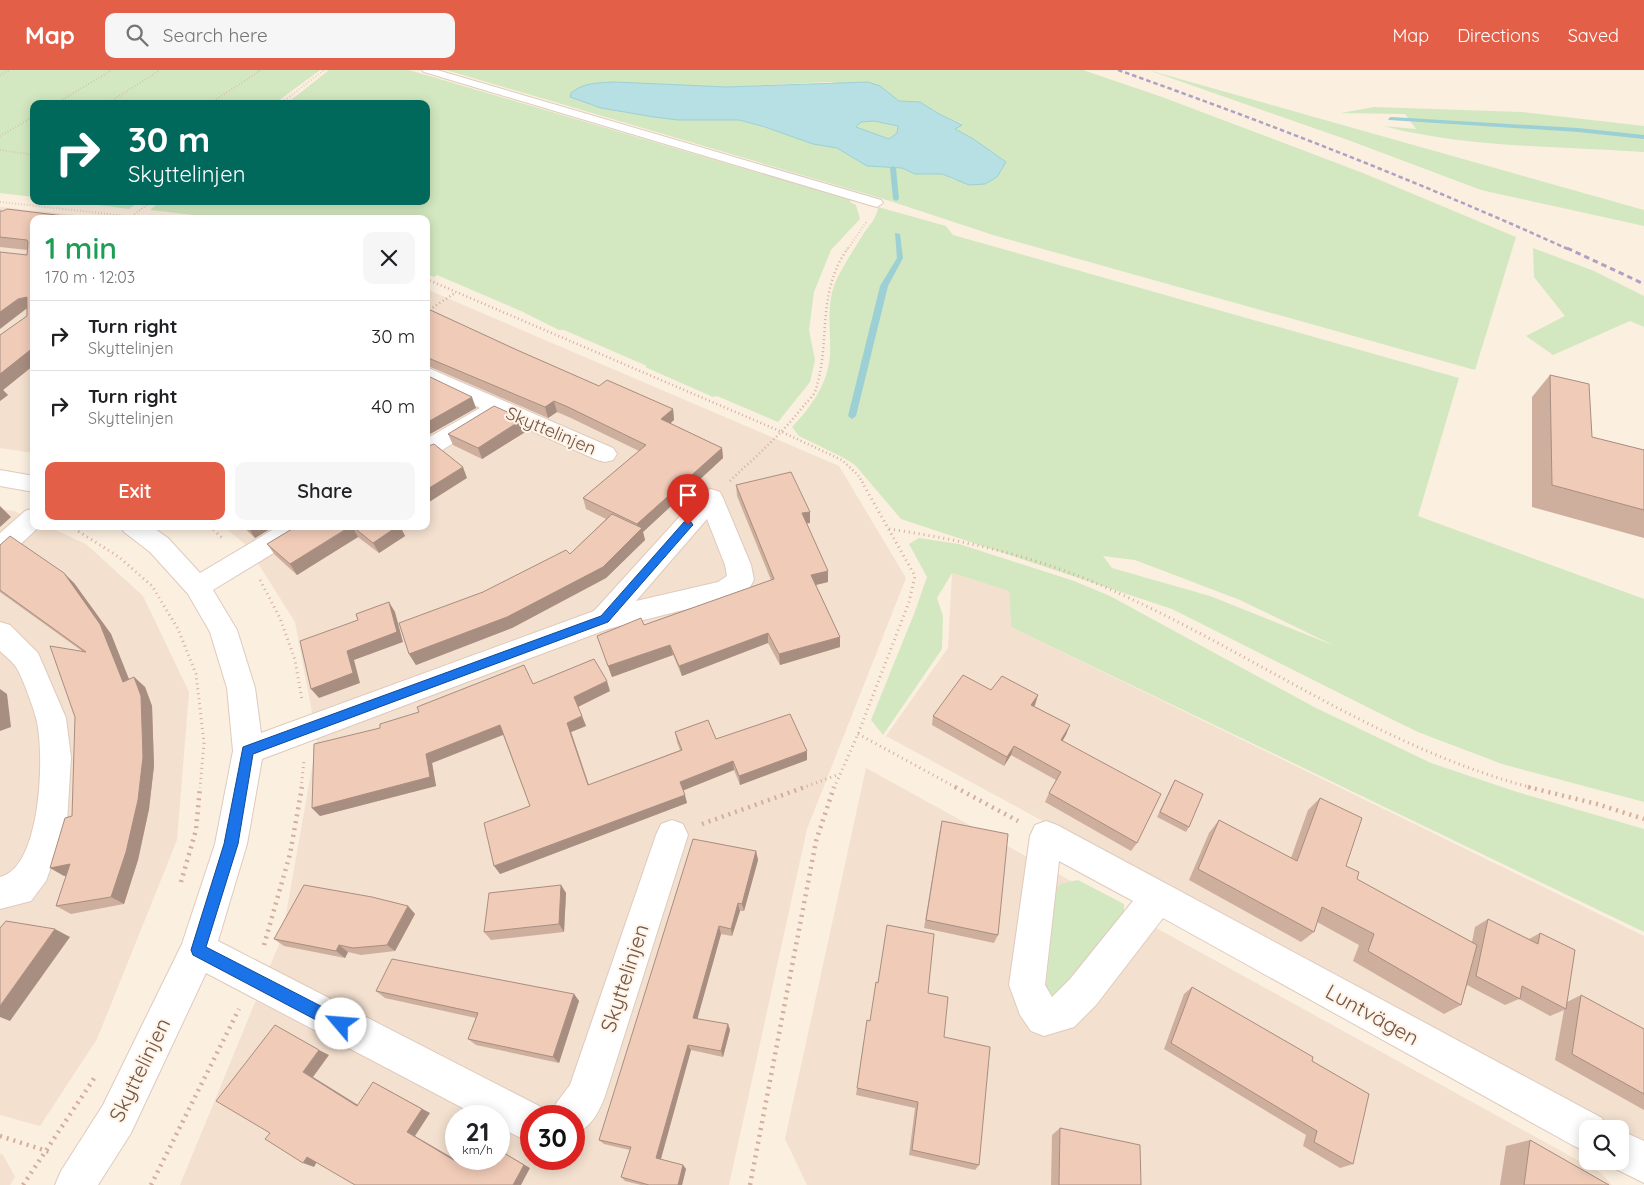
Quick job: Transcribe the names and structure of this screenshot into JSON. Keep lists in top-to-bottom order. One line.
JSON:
{"streets":{"street":["Skyttelinjen","Luntvägen"]},"page":{"header":"Map","search":"Search here","nav":["Map","Directions","Saved"],"turn":["30 m","Skyttelinjen"],"heading":["1 min","170 m · 12:03"],"list":[{"name":"Turn right","note":"Skyttelinjen","value":"30 m"},{"name":"Turn right","note":"Skyttelinjen","value":"40 m"}],"buttons":["Exit","Share"],"speed":"21 km/h","limit":"30"}}
